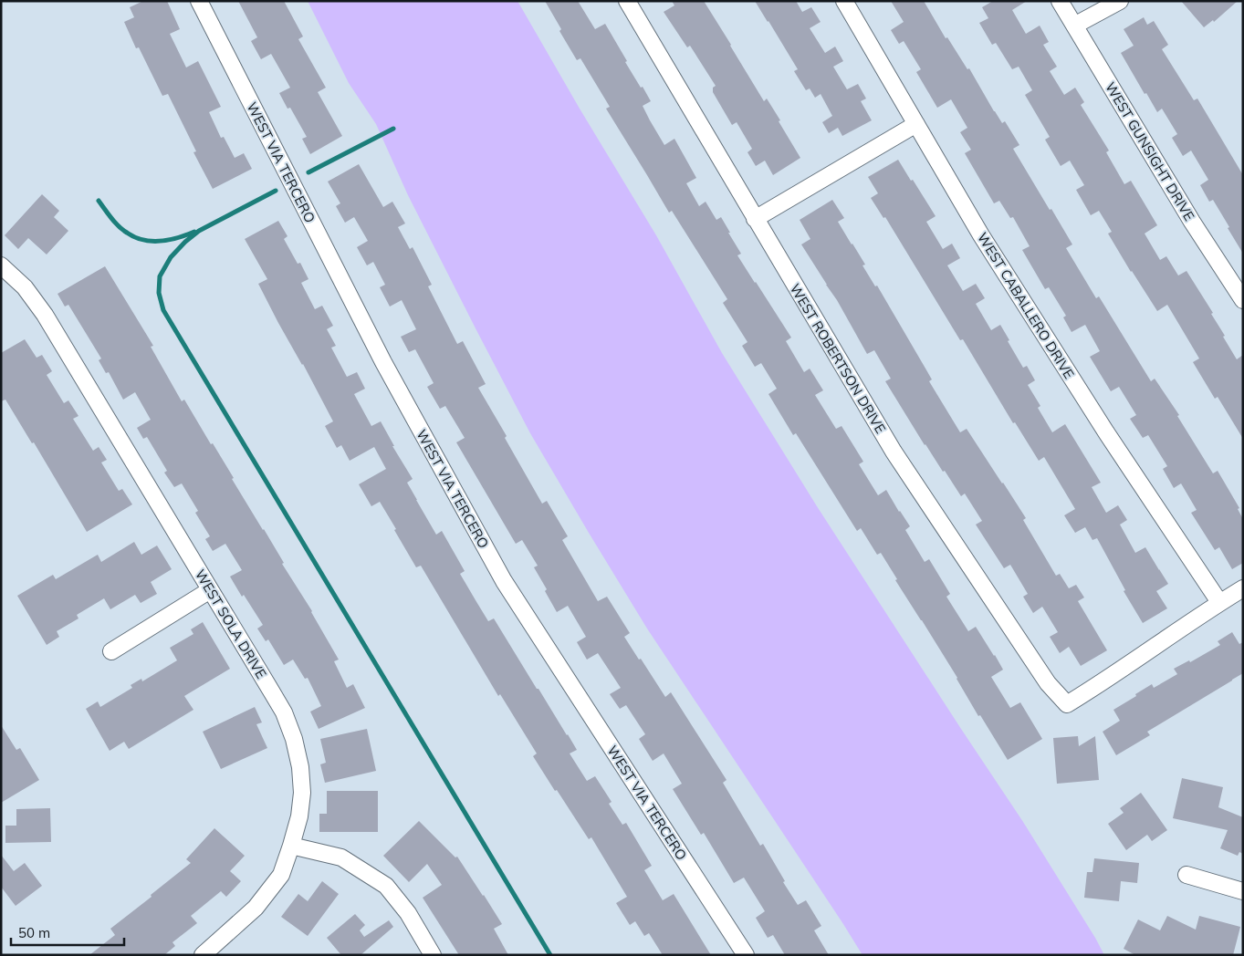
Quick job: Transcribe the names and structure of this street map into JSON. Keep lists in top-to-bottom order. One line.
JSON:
{"streets":{"street":["WEST GUNSIGHT DRIVE","WEST VIA TERCERO","WEST CABALLERO DRIVE","WEST ROBERTSON DRIVE","WEST SOLA DRIVE"]},"crossings":[["WEST CABALLERO DRIVE","WEST ROBERTSON DRIVE"]],"scale_bar":"50 m"}
